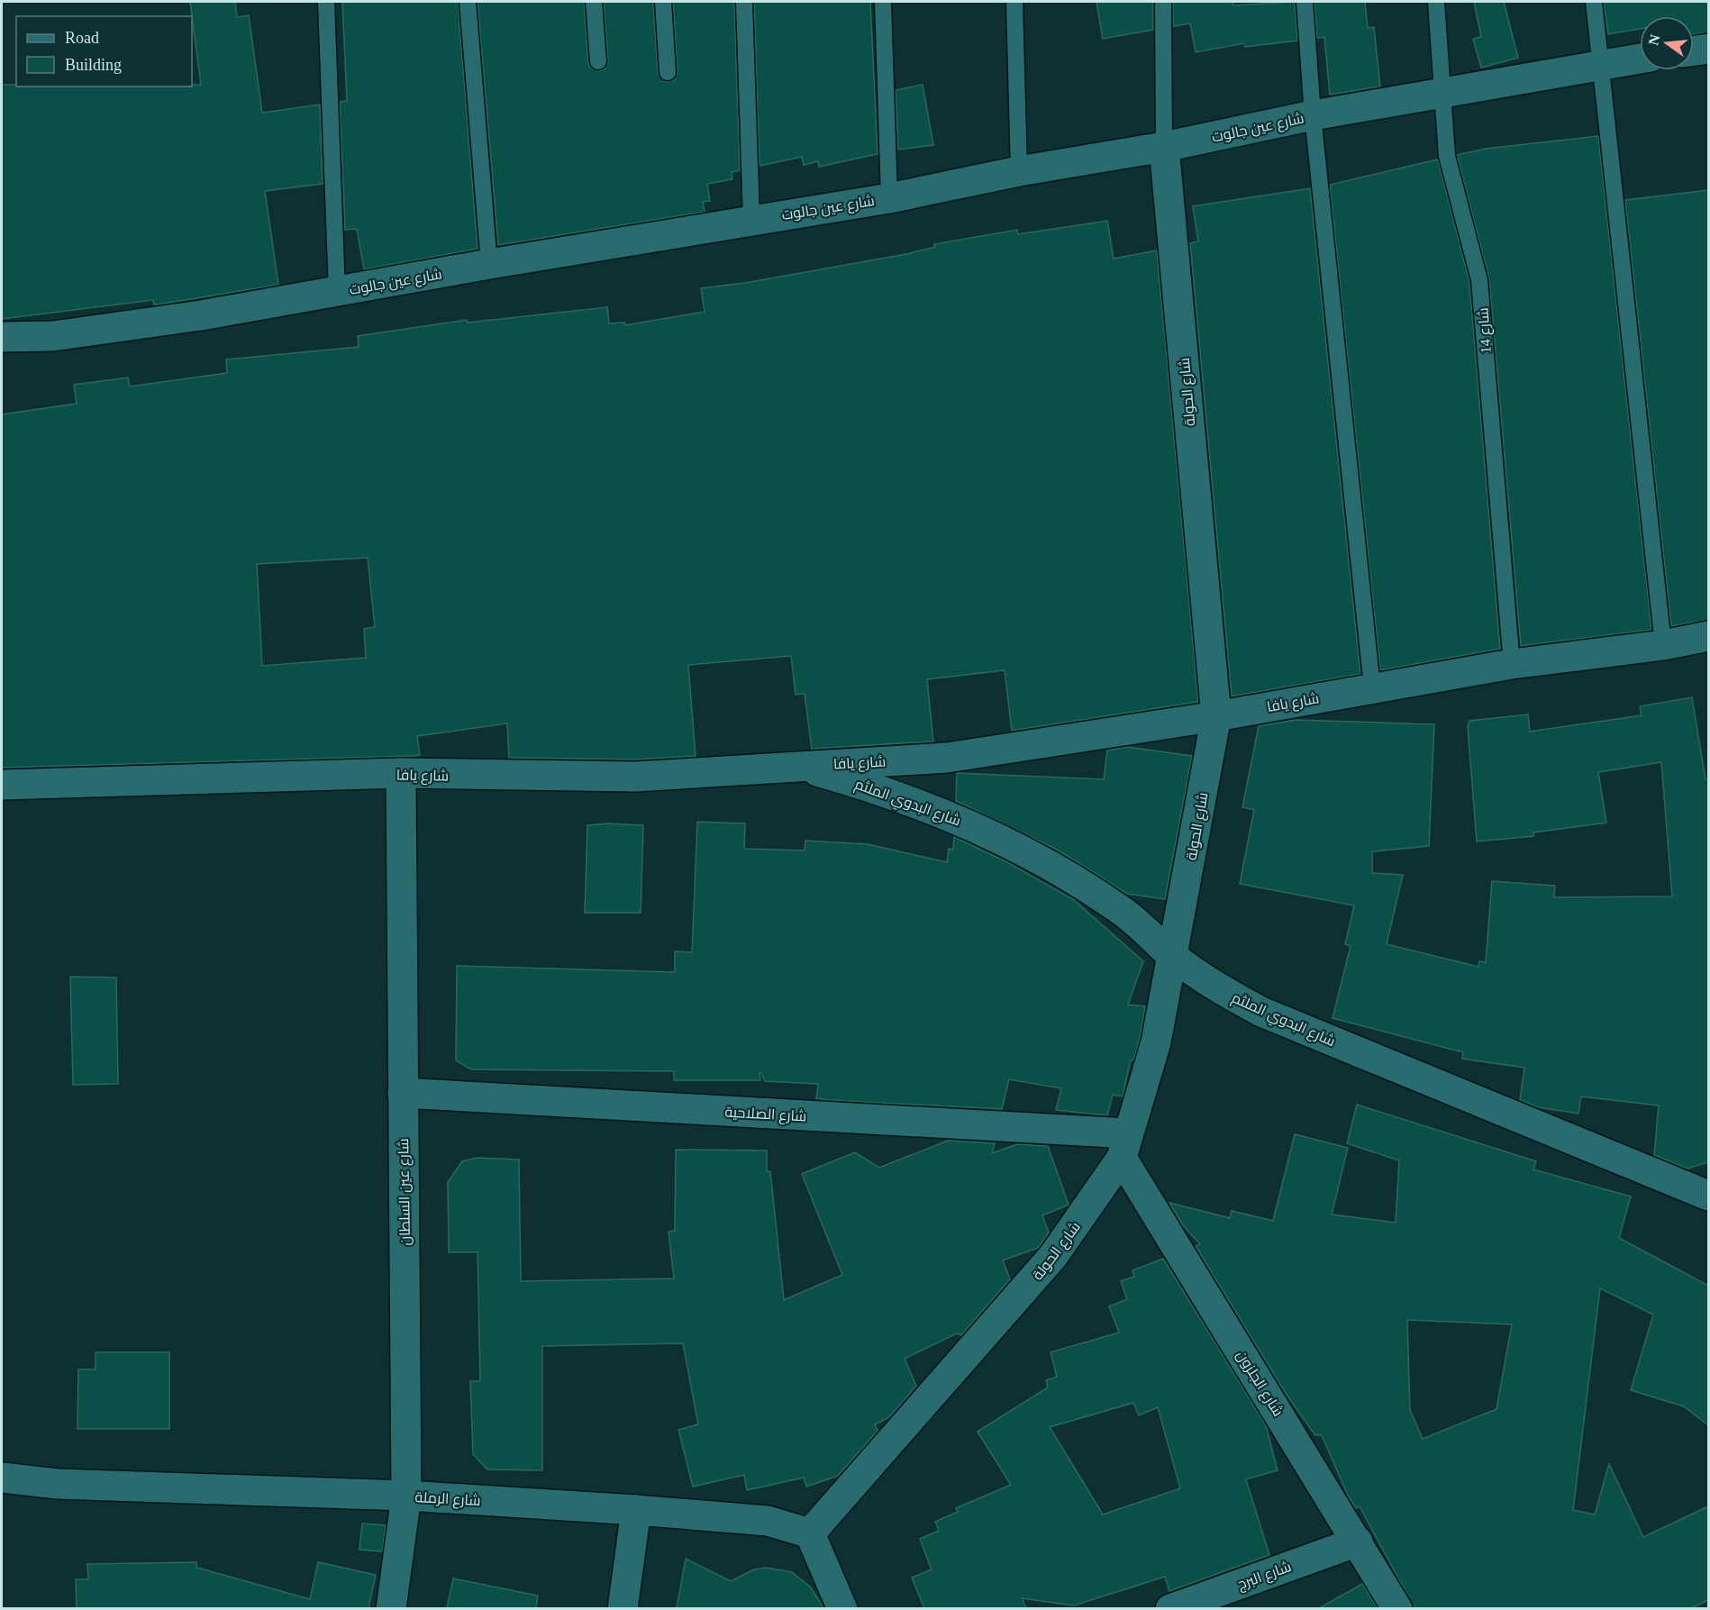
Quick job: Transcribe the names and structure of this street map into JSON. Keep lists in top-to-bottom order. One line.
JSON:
{"streets":{"street":["شارع عين جالوت","شارع الحولة","شارع يافا","شارع البدوي الملثم","شارع الصلاحية","شارع عين السلطان","شارع الجلزون","شارع الرملة","شارع البرج"],"lane":["شارع 14"]},"crossings":[["شارع عين جالوت","شارع 14"],["شارع عين جالوت","شارع الحولة"],["شارع 14","شارع يافا"],["شارع الحولة","شارع يافا"],["شارع الحولة","شارع البدوي الملثم"],["شارع الحولة","شارع الصلاحية"],["شارع الحولة","شارع الجلزون"],["شارع الحولة","شارع الرملة"],["شارع يافا","شارع البدوي الملثم"],["شارع يافا","شارع عين السلطان"],["شارع الصلاحية","شارع عين السلطان"],["شارع الصلاحية","شارع الجلزون"],["شارع عين السلطان","شارع الرملة"],["شارع الجلزون","شارع البرج"]],"legend":["Road","Building"],"north":"left"}
